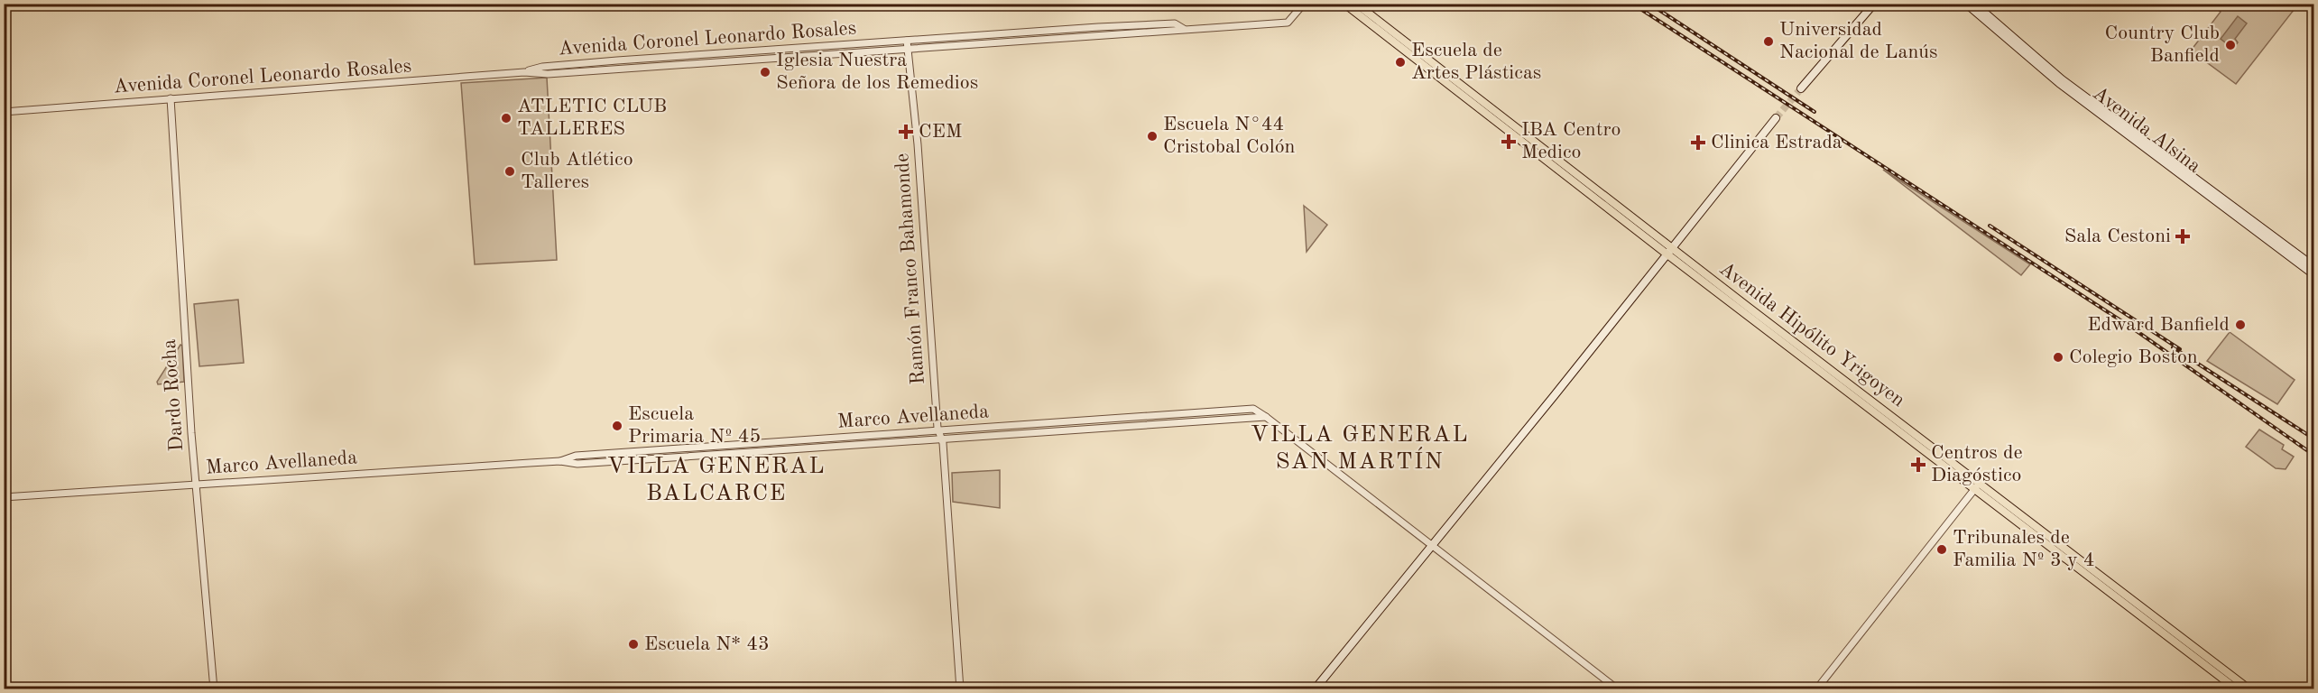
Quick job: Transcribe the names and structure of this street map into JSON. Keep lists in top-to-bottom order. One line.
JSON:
{"streets":{"main road":["Avenida Alsina","Avenida Hipólito Yrigoyen"],"street":["Avenida Coronel Leonardo Rosales","Ramón Franco Bahamonde","Dardo Rocha","Marco Avellaneda"]},"crossings":[["Avenida Coronel Leonardo Rosales","Ramón Franco Bahamonde"],["Avenida Coronel Leonardo Rosales","Dardo Rocha"],["Ramón Franco Bahamonde","Marco Avellaneda"],["Dardo Rocha","Marco Avellaneda"]],"districts":["VILLA GENERAL SAN MARTÍN","VILLA GENERAL BALCARCE"],"places":{"other":["Universidad Nacional de Lanús","Country Club Banfield","Escuela de Artes Plásticas","Iglesia Nuestra Señora de los Remedios","ATLETIC CLUB TALLERES","Escuela N°44 Cristobal Colón","Club Atlético Talleres","Edward Banfield","Colegio Boston","Escuela Primaria Nº 45","Tribunales de Familia Nº 3 y 4","Escuela N* 43"],"health":["CEM","IBA Centro Medico","Clinica Estrada","Sala Cestoni","Centros de Diagóstico"]}}
